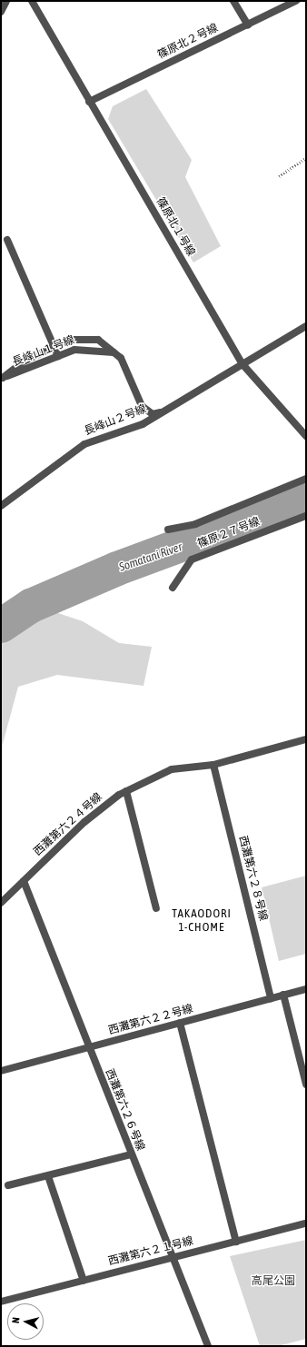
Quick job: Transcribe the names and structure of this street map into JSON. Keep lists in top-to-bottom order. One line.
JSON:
{"streets":{"street":["篠原北２号線","篠原北１号線","長峰山１号線","長峰山２号線","篠原２７号線","西灘第六２４号線","西灘第六２８号線","西灘第六２２号線","西灘第六２６号線","西灘第六２１号線"]},"crossings":[["篠原北２号線","篠原北１号線"],["篠原北１号線","長峰山２号線"],["長峰山１号線","長峰山２号線"],["西灘第六２４号線","西灘第六２８号線"],["西灘第六２４号線","西灘第六２６号線"],["西灘第六２８号線","西灘第六２２号線"],["西灘第六２２号線","西灘第六２６号線"],["西灘第六２６号線","西灘第六２１号線"]],"districts":["TAKAODORI 1-CHOME"],"water":["Somatani River"],"parks":["高尾公園"],"north":"left"}
